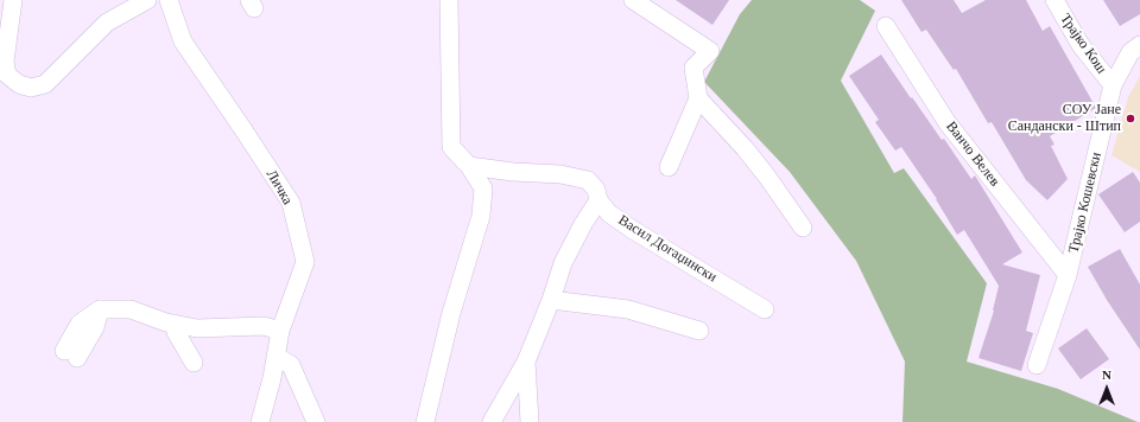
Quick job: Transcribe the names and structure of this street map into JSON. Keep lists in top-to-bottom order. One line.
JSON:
{"streets":{"street":["Трајко Кош","Ванчо Велев","Личка","Трајко Кошевски","Васил Догаџински"]},"crossings":[["Трајко Кош","Трајко Кошевски"],["Ванчо Велев","Трајко Кошевски"]],"places":["СОУ Јане Сандански - Штип"],"north":"top"}
